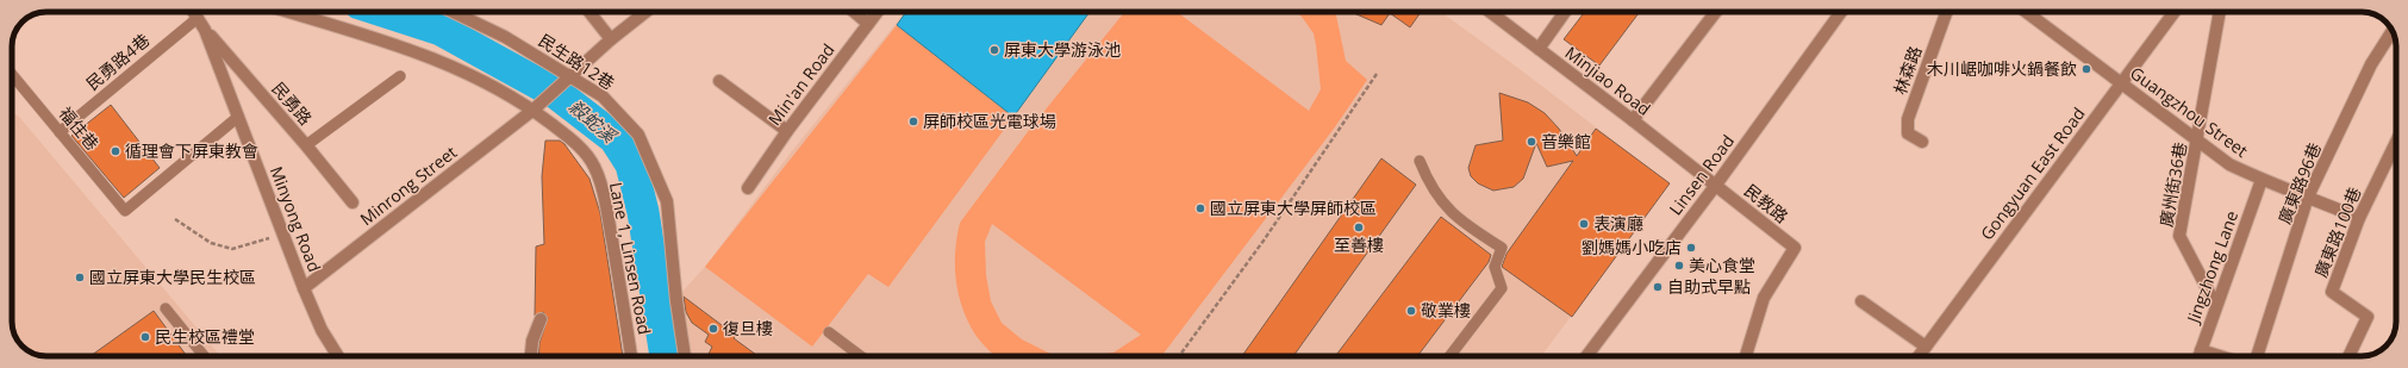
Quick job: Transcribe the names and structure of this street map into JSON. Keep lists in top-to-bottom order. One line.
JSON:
{"streets":{"street":["民生路12巷","林森路","Minjiao Road","Min'an Road","民勇路","Guangzhou Street","Gongyuan East Road","Linsen Road","廣東路96巷","廣州街36巷","Minrong Street","民教路","Minyong Road","廣東路100巷","Lane 1, Linsen Road","Jingzhong Lane"],"lane":["民勇路4巷","福住巷"]},"crossings":[["民勇路4巷","福住巷"],["民勇路4巷","Minyong Road"],["民生路12巷","Minrong Street"],["Minjiao Road","Linsen Road"],["Minjiao Road","民教路"],["民勇路","Minyong Road"],["Guangzhou Street","Gongyuan East Road"],["Guangzhou Street","廣東路96巷"],["Guangzhou Street","廣州街36巷"],["Guangzhou Street","廣東路100巷"],["Guangzhou Street","Jingzhong Lane"],["福住巷","Minyong Road"],["Linsen Road","民教路"],["廣州街36巷","Jingzhong Lane"],["Minrong Street","Minyong Road"],["Minrong Street","Lane 1, Linsen Road"]],"water":["殺蛇溪"],"places":["屏東大學游泳池","木川崌咖啡火鍋餐飲","屏師校區光電球場","音樂館","循理會下屏東教會","國立屏東大學屏師校區","表演廳","至善樓","劉媽媽小吃店","美心食堂","國立屏東大學民生校區","自助式早點","敬業樓","復旦樓","民生校區禮堂"]}
